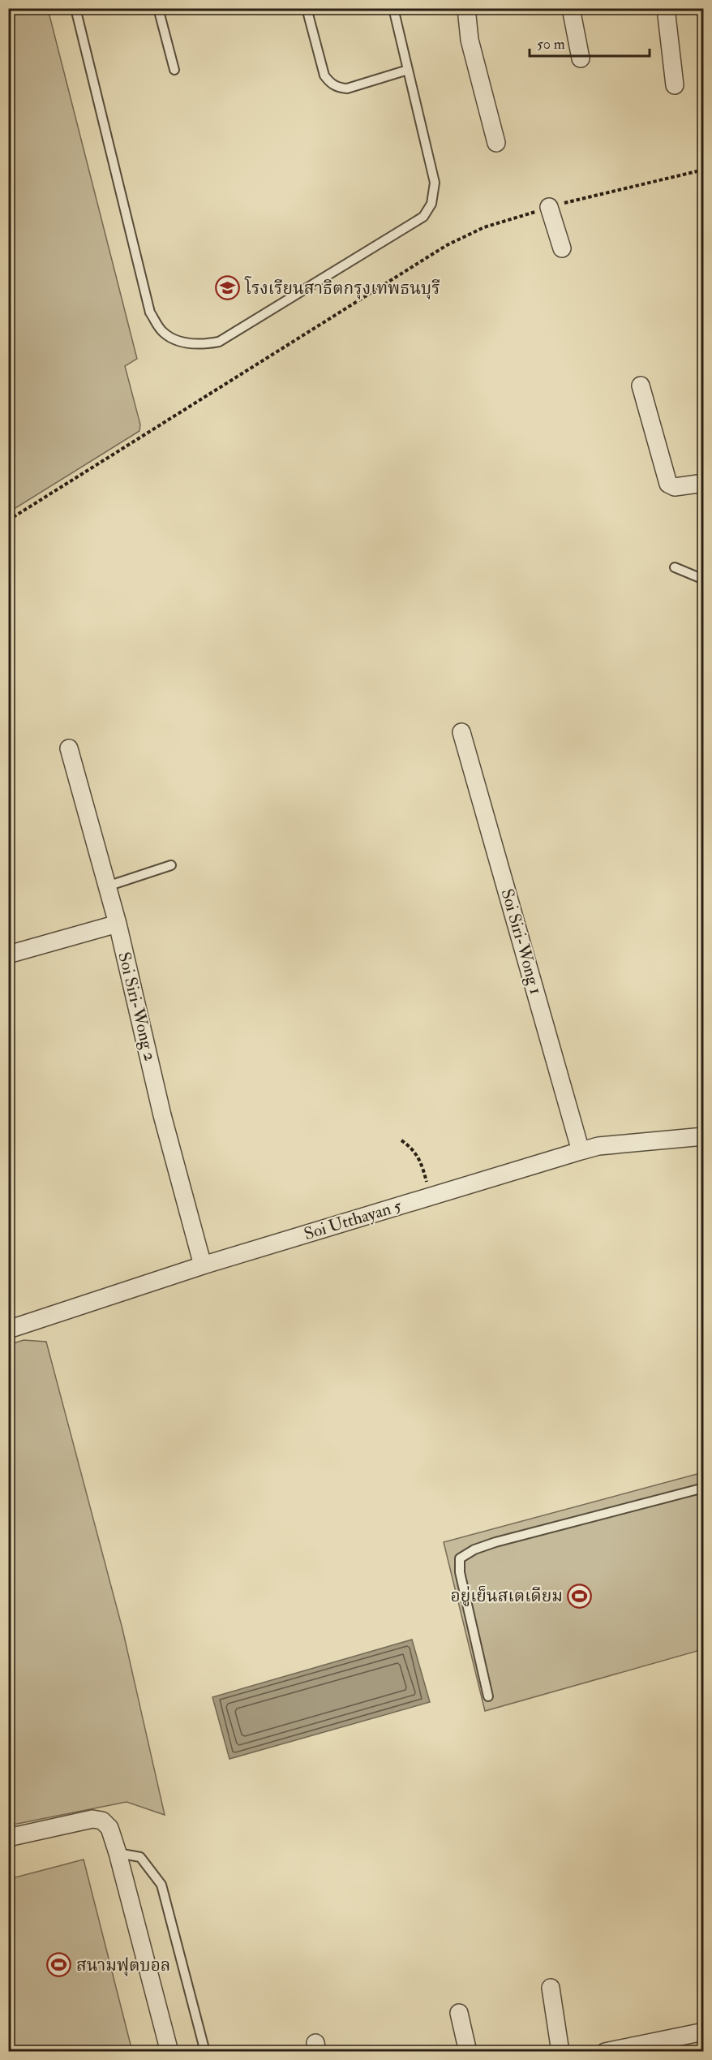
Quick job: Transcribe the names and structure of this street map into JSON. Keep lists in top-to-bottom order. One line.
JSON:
{"streets":{"street":["Soi Siri-Wong 1","Soi Siri-Wong 2","Soi Utthayan 5"]},"crossings":[["Soi Siri-Wong 1","Soi Utthayan 5"],["Soi Siri-Wong 2","Soi Utthayan 5"]],"places":{"school or university":["โรงเรียนสาธิตกรุงเทพธนบุรี"],"sports":["อยู่เย็นสเตเดียม","สนามฟุตบอล"]},"scale_bar":"50 m"}
